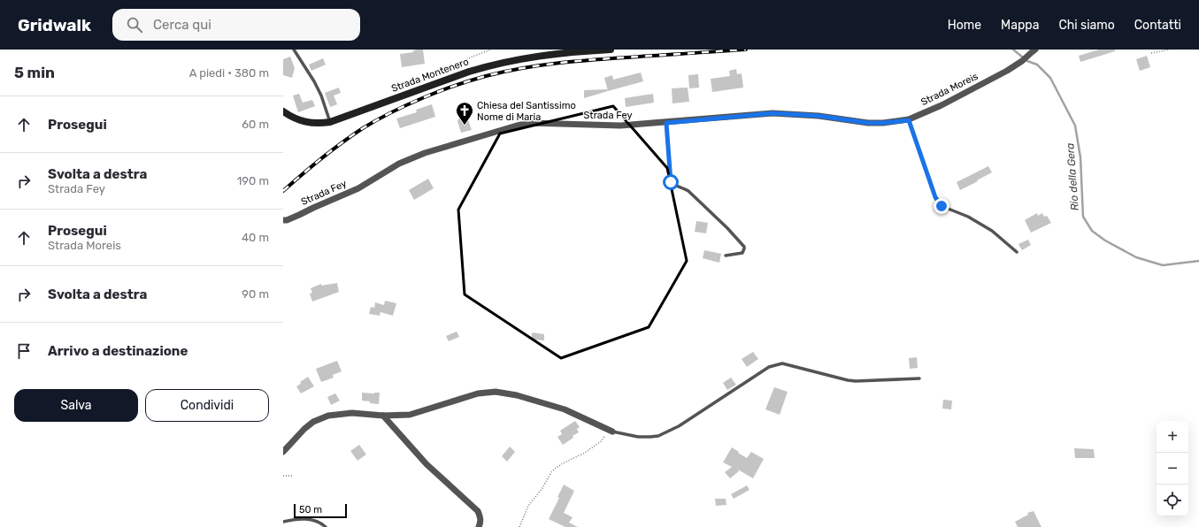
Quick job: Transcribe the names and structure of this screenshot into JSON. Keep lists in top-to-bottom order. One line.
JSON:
{"streets":{"main road":["Strada Montenero"],"street":["Strada Moreis","Strada Fey"]},"crossings":[["Strada Moreis","Strada Fey"]],"water":["Rio della Gera"],"places":{"church":["Chiesa del Santissimo Nome di Maria"]},"scale_bar":"50 m","page":{"header":"Gridwalk","search":"Cerca qui","nav":["Home","Mappa","Chi siamo","Contatti"],"heading":["5 min","A piedi · 380 m"],"list":[["Prosegui","60 m"],["Svolta a destra","Strada Fey","190 m"],["Prosegui","Strada Moreis","40 m"],["Svolta a destra","90 m"],"Arrivo a destinazione"],"buttons":["Salva","Condividi"],"map_buttons":["+","−"],"scale":"50 m"}}
